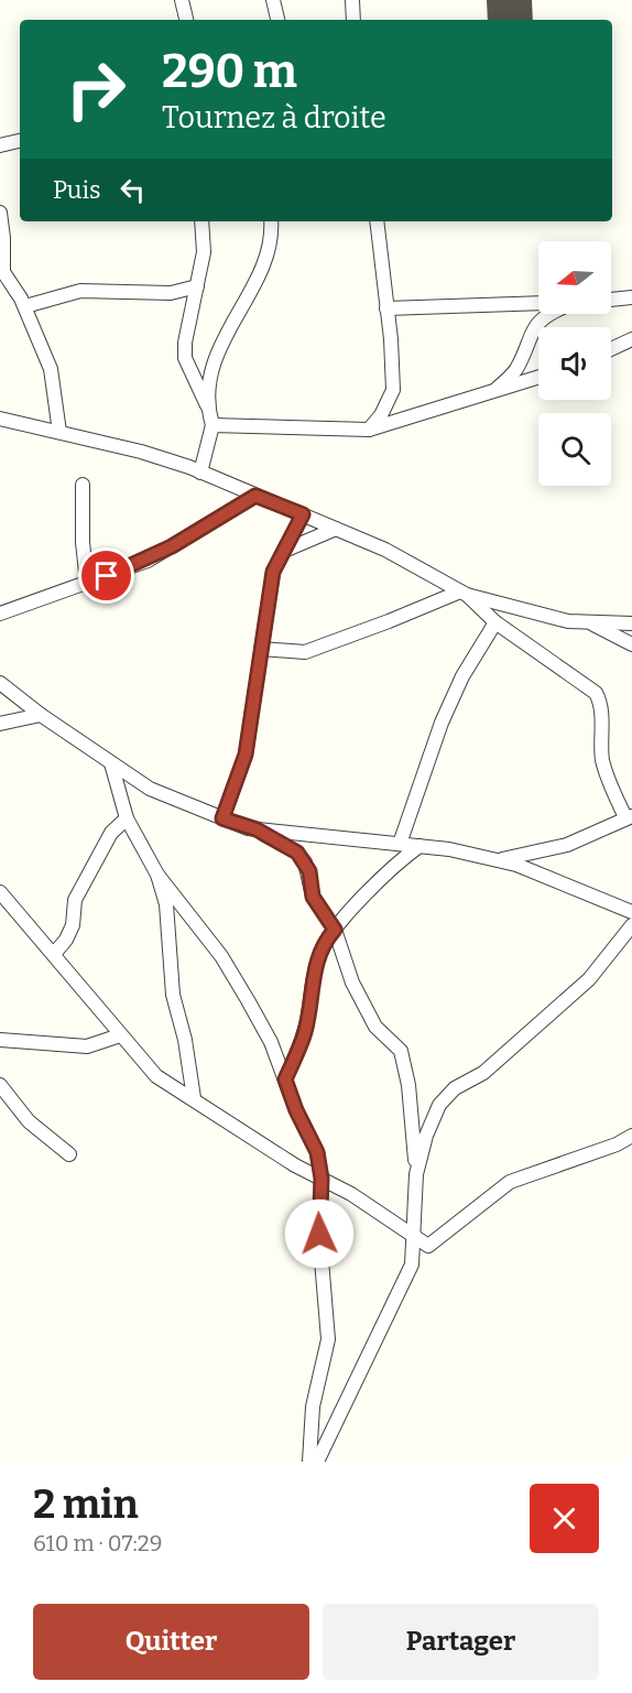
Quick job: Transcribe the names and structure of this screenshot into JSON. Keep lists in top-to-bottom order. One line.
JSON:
{"north":"left","page":{"turn":["290 m","Tournez à droite"],"then":"Puis","heading":["2 min","610 m · 07:29"],"buttons":["Quitter","Partager"]}}
